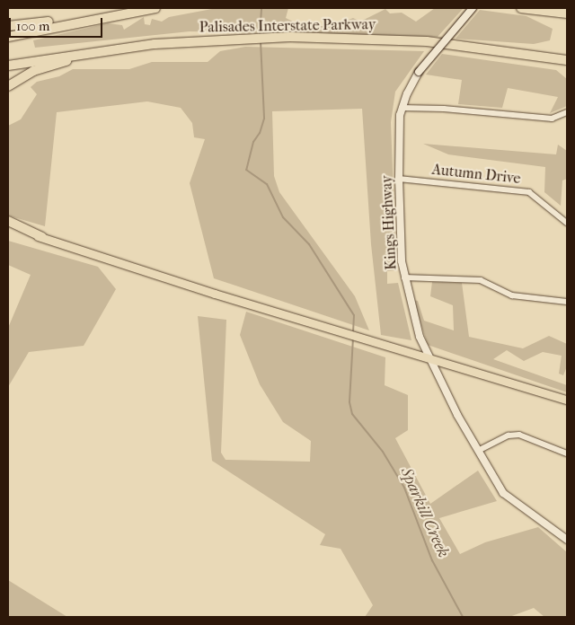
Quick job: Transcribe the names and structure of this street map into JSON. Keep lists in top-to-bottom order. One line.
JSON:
{"streets":{"highway":["Palisades Interstate Parkway"],"street":["Autumn Drive","Kings Highway"]},"crossings":[["Autumn Drive","Kings Highway"]],"water":["Sparkill Creek"],"scale_bar":"100 m"}
